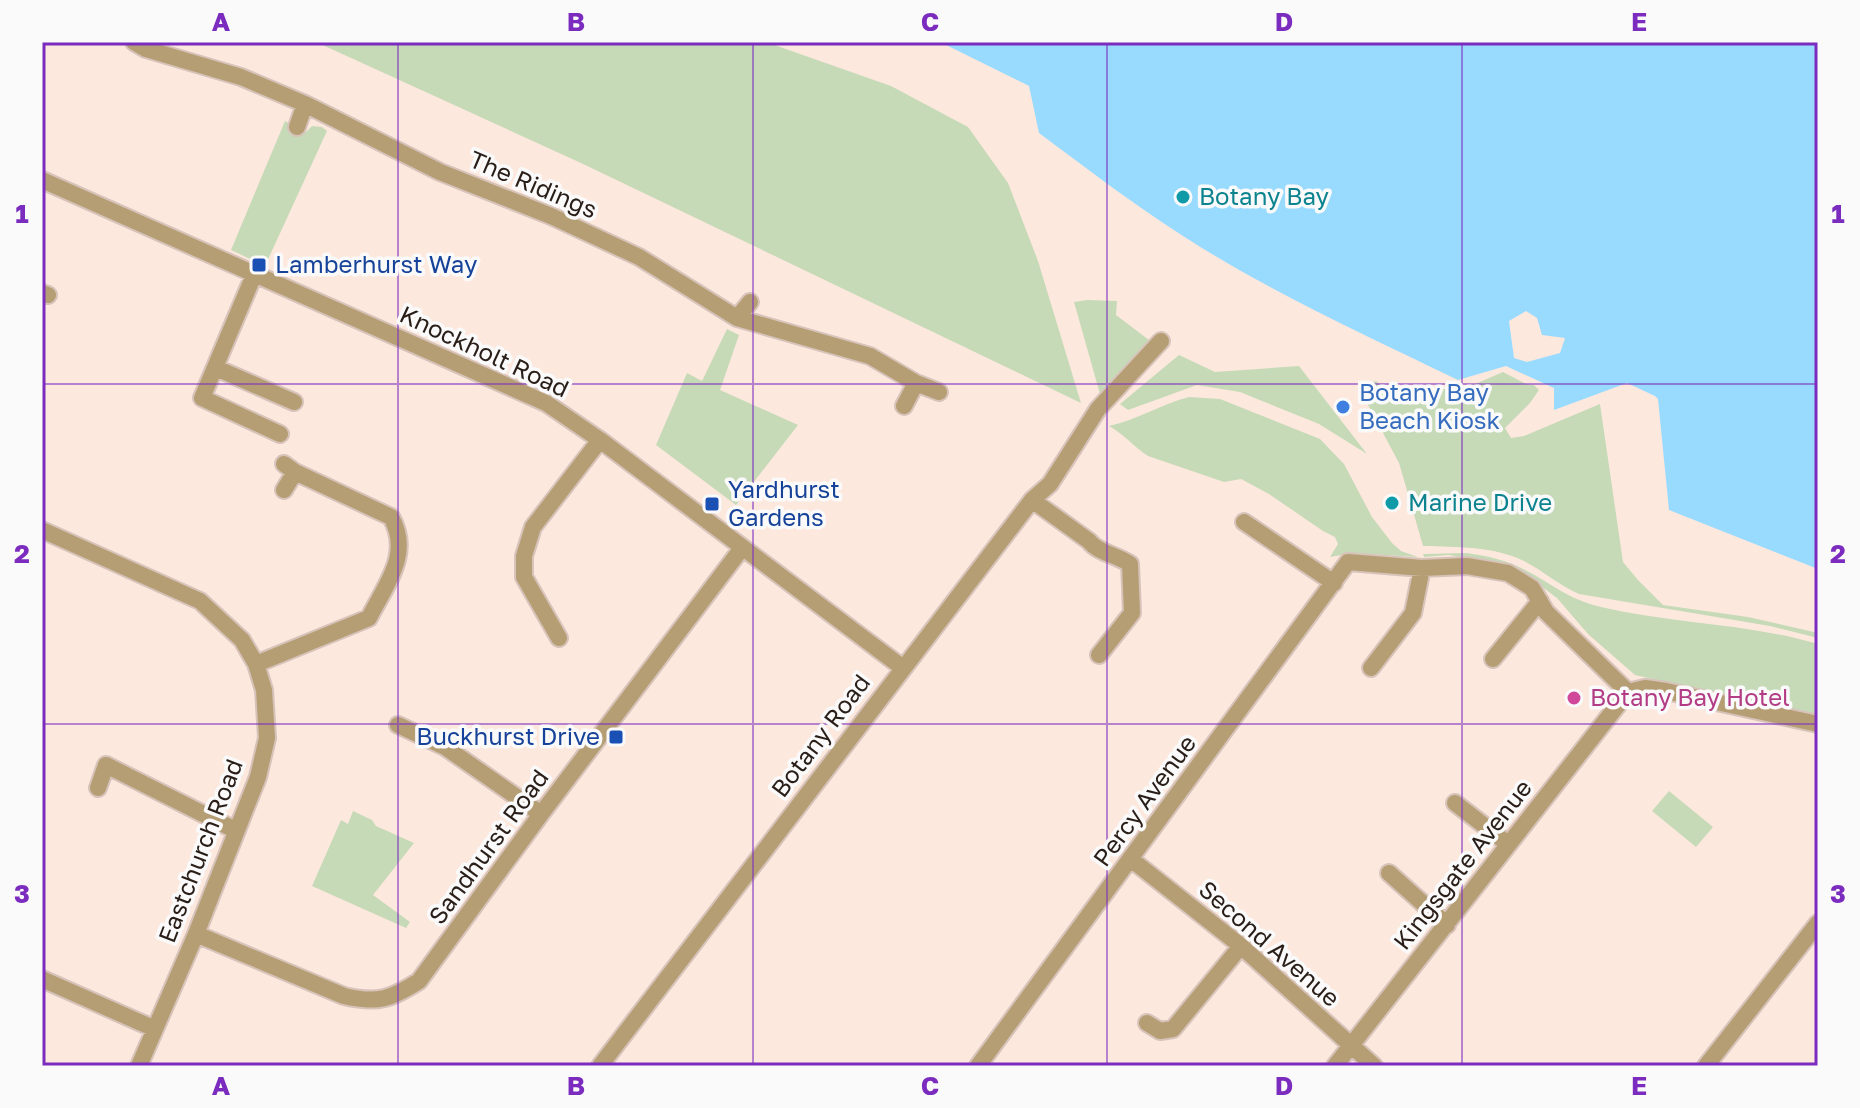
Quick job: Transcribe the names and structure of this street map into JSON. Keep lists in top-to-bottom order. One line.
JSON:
{"streets":{"street":["The Ridings","Knockholt Road","Botany Road","Percy Avenue","Sandhurst Road","Eastchurch Road","Kingsgate Avenue","Second Avenue"]},"crossings":[["Knockholt Road","Botany Road"],["Knockholt Road","Sandhurst Road"],["Percy Avenue","Second Avenue"],["Sandhurst Road","Eastchurch Road"],["Kingsgate Avenue","Second Avenue"]],"places":{"other":["Botany Bay","Botany Bay Beach Kiosk","Marine Drive","Botany Bay Hotel"],"transit":["Lamberhurst Way","Yardhurst Gardens","Buckhurst Drive"]},"grid":{"columns":["A","B","C","D","E"],"rows":["1","2","3"]}}
